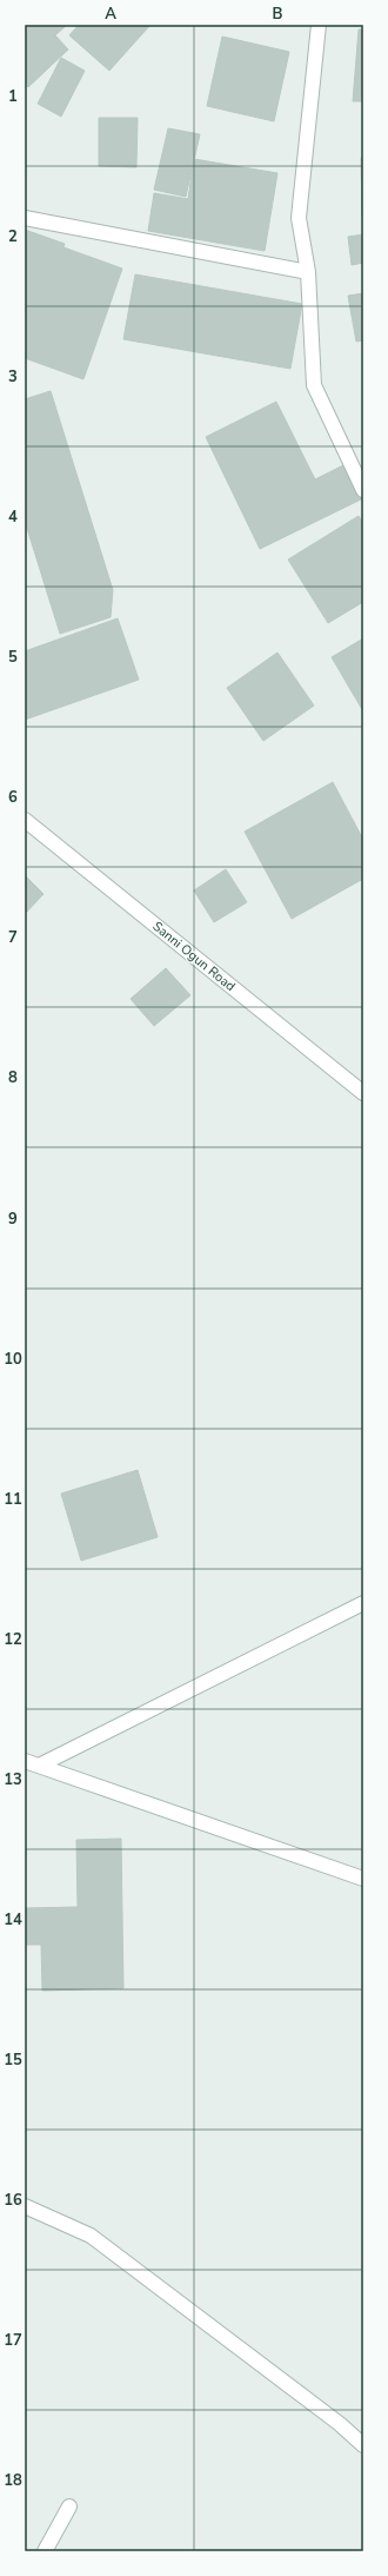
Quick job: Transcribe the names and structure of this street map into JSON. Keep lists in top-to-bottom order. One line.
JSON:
{"streets":{"street":["Sanni Ogun Road"]},"grid":{"columns":["A","B"],"rows":["1","2","3","4","5","6","7","8","9","10","11","12","13","14","15","16","17","18"]}}
